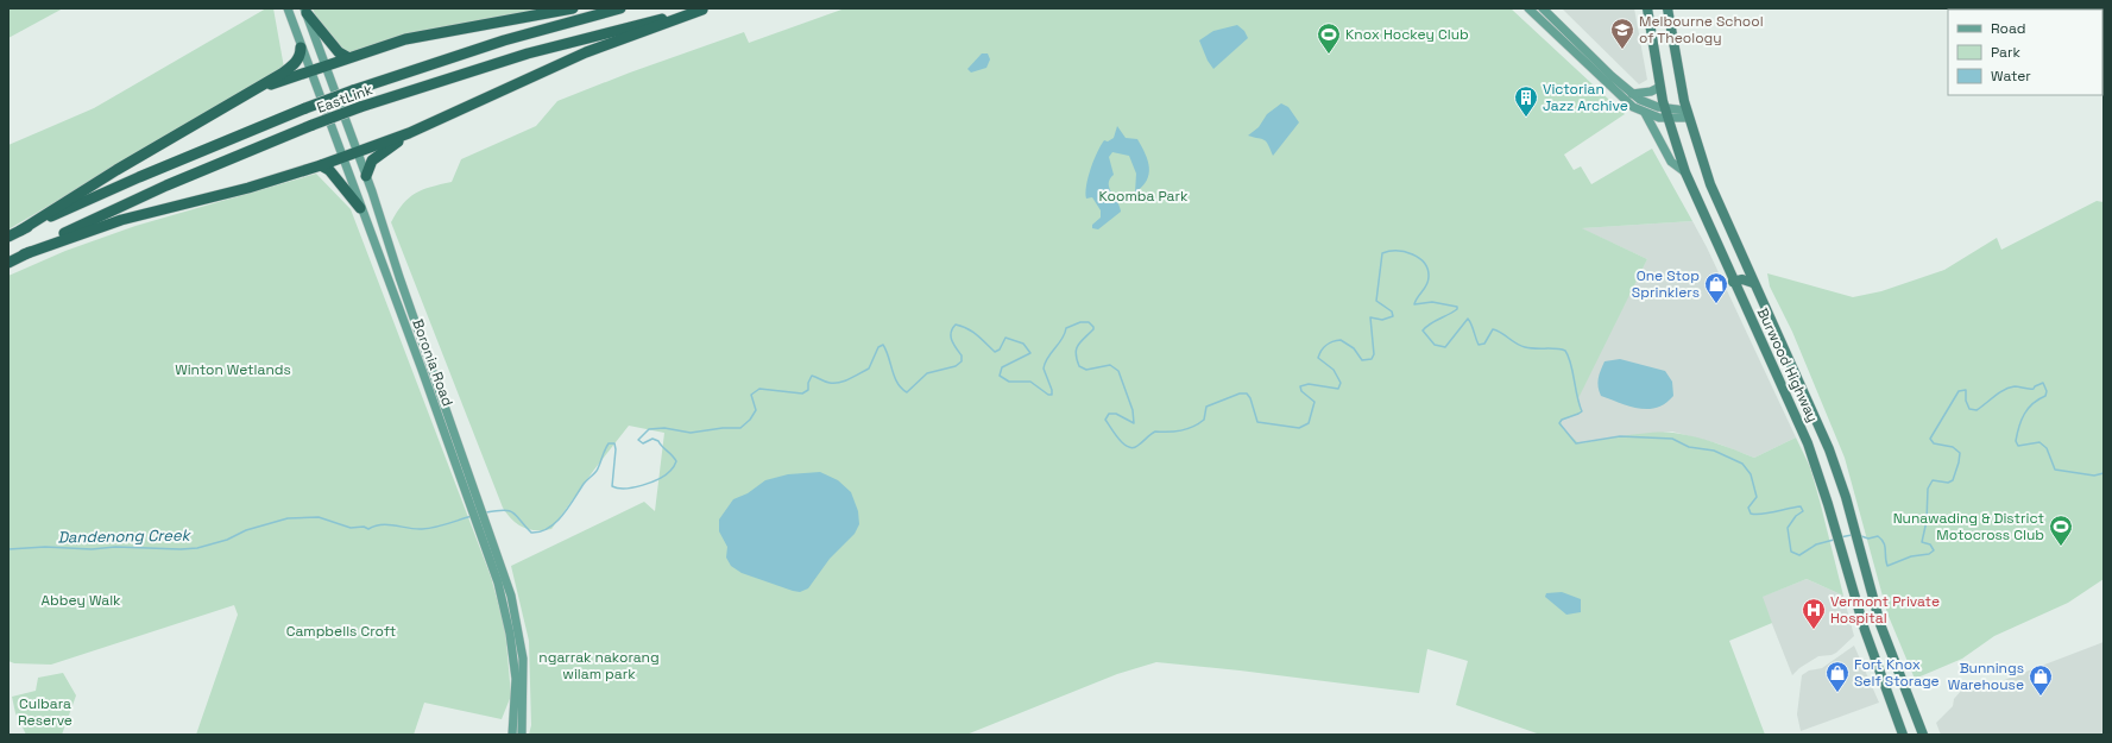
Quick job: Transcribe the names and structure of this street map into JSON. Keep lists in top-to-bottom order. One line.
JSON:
{"streets":{"highway":["EastLink","Burwood Highway"],"main road":["Boronia Road"]},"water":["Dandenong Creek"],"parks":["Koomba Park","Winton Wetlands","Abbey Walk","Campbells Croft","ngarrak nakorang wilam park","Culbara Reserve"],"places":{"school or university":["Melbourne School of Theology"],"sports":["Knox Hockey Club","Nunawading & District Motocross Club"],"building":["Victorian Jazz Archive"],"shop":["One Stop Sprinklers","Fort Knox Self Storage","Bunnings Warehouse"],"hospital":["Vermont Private Hospital"]},"legend":["Road","Park","Water"]}
